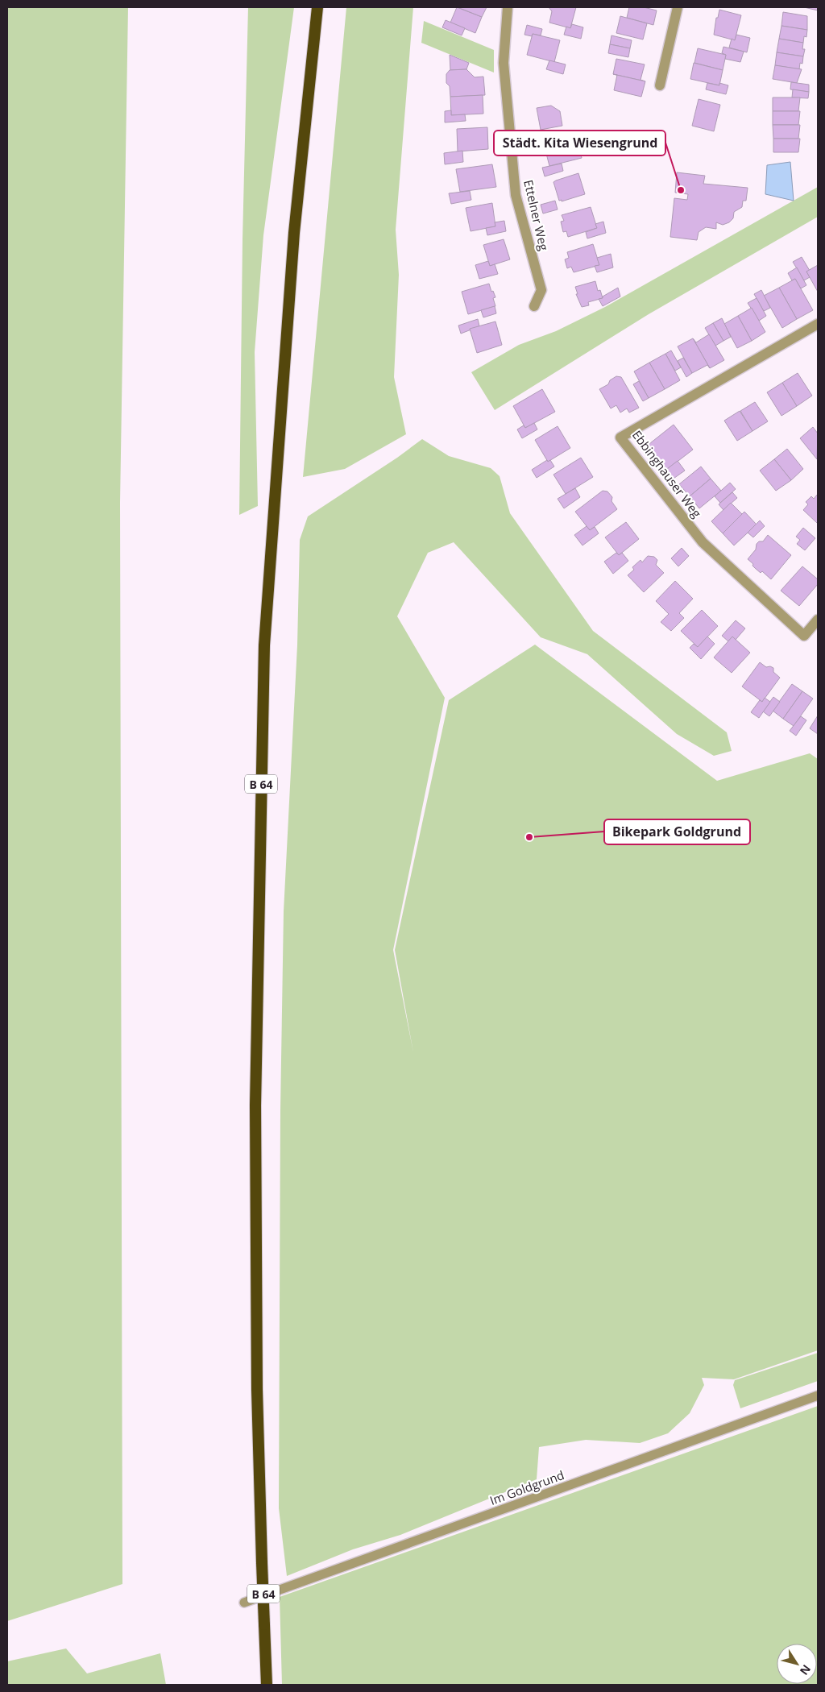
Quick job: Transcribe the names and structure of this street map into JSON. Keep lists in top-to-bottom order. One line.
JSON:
{"streets":{"highway":["B 64"],"street":["Ettelner Weg","Ebbinghauser Weg"],"lane":["Im Goldgrund"]},"places":["Städt. Kita Wiesengrund","Bikepark Goldgrund"],"north":"bottom right"}
